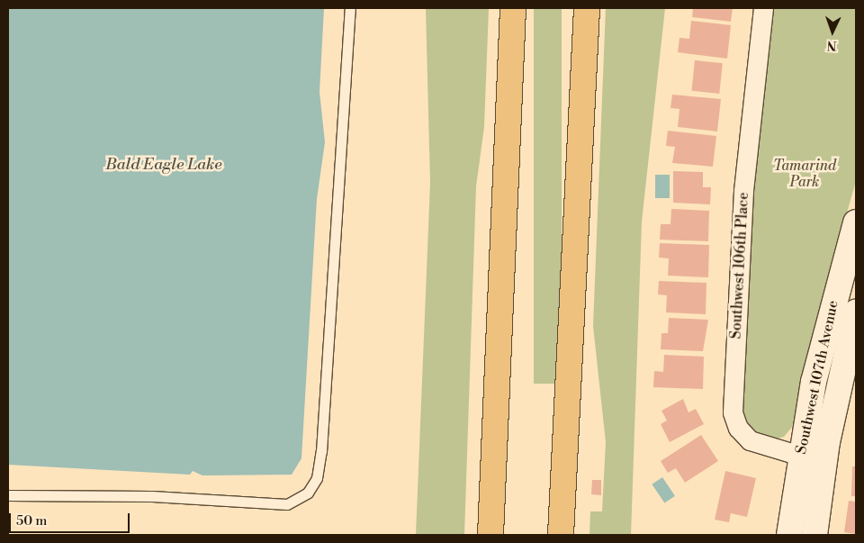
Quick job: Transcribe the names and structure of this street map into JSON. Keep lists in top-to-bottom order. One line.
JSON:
{"streets":{"street":["Southwest 106th Place","Southwest 107th Avenue"]},"crossings":[["Southwest 106th Place","Southwest 107th Avenue"]],"water":["Bald Eagle Lake"],"parks":["Tamarind Park"],"scale_bar":"50 m","north":"bottom"}
